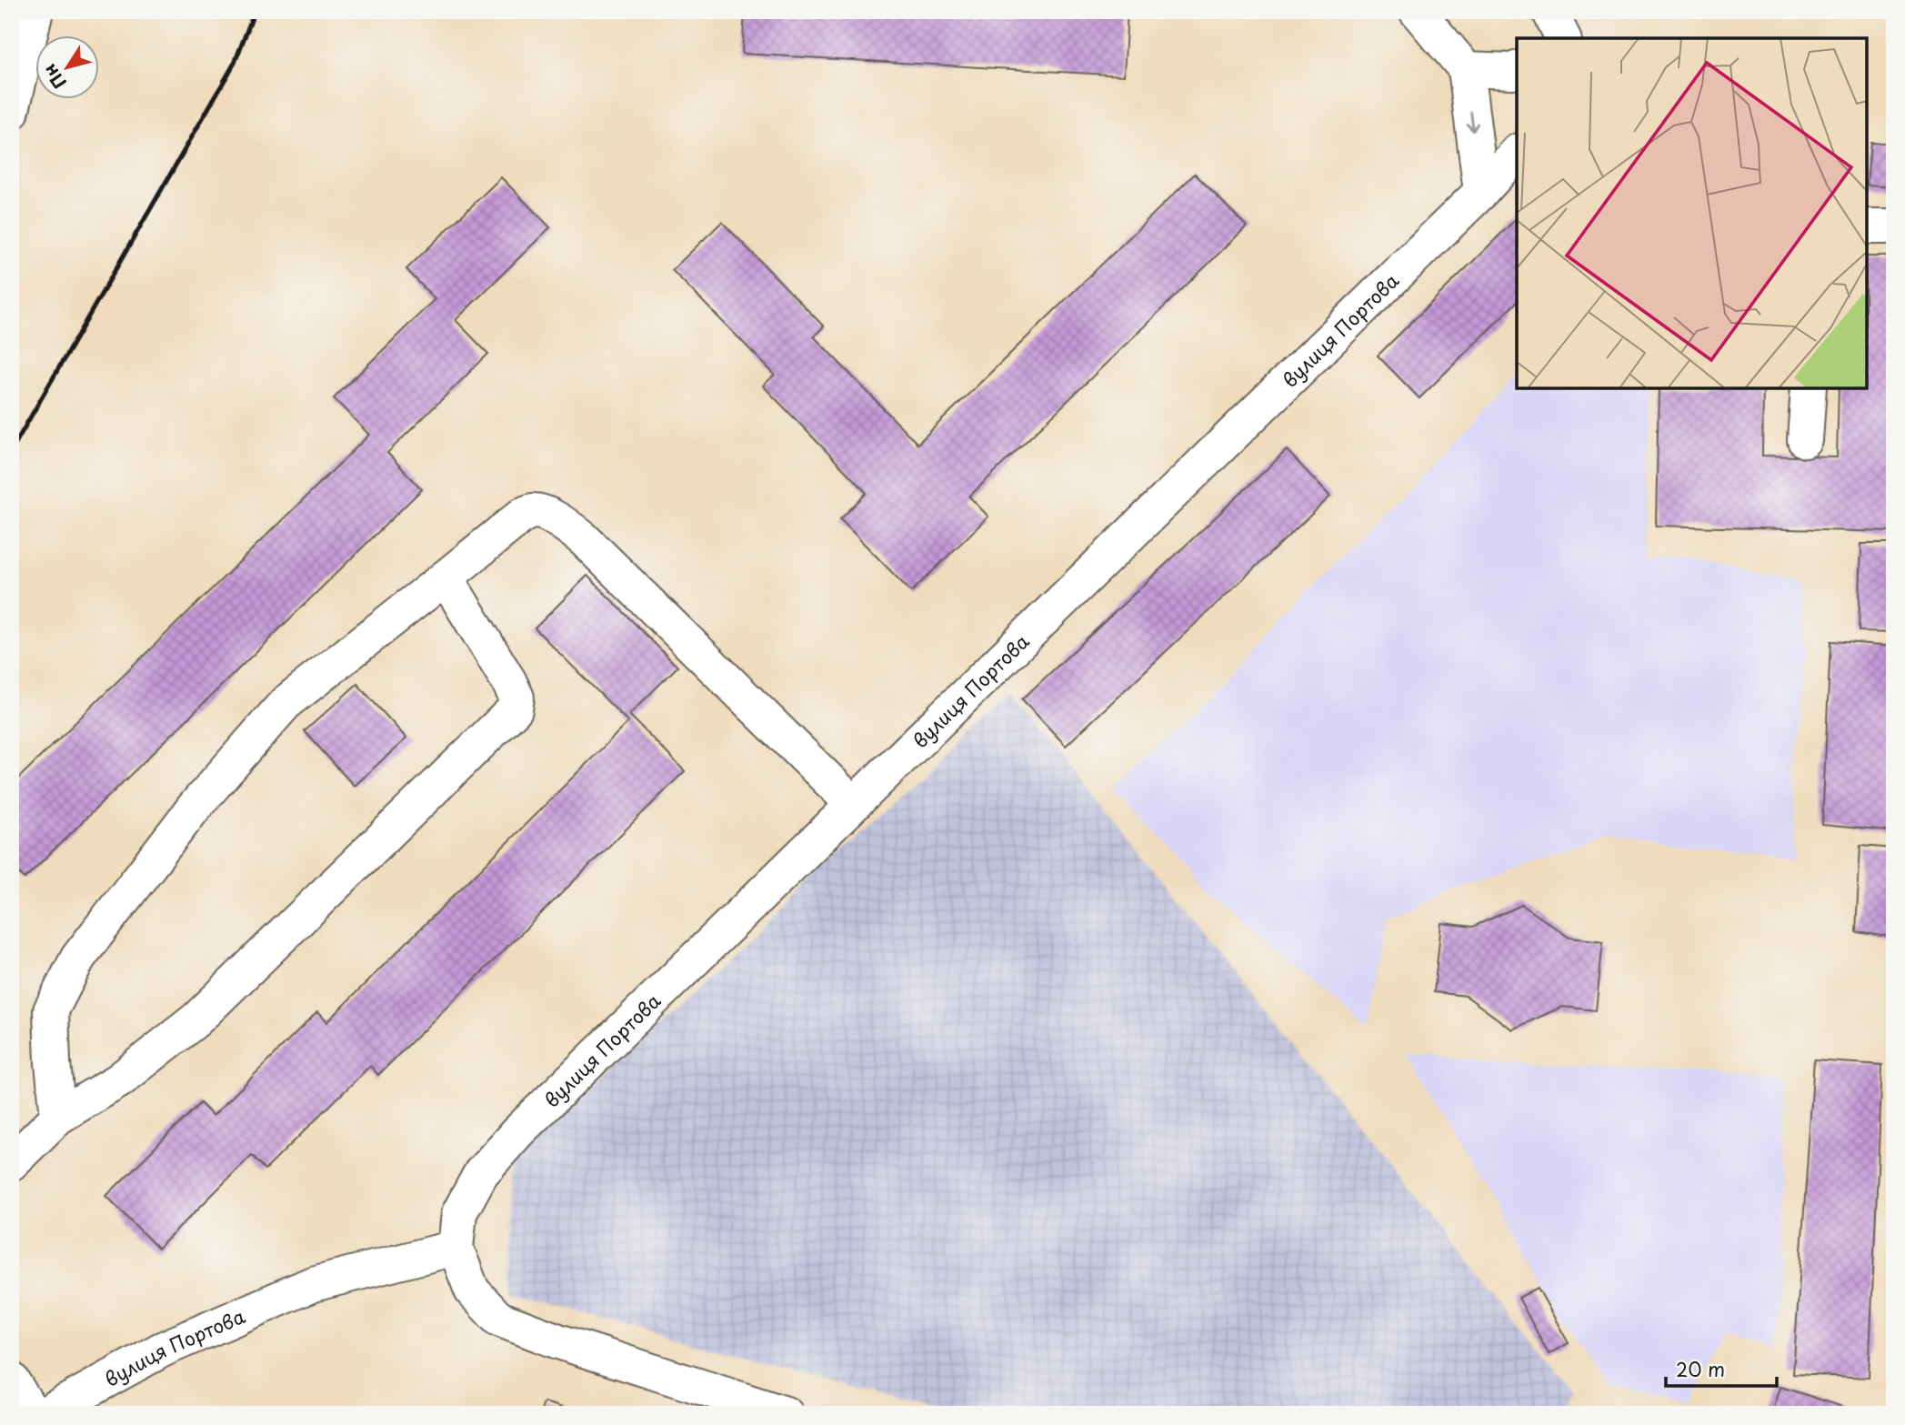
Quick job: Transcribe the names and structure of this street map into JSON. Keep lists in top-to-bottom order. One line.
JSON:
{"streets":{"street":["вулиця Портова"]},"scale_bar":"20 m","north":"bottom left"}
